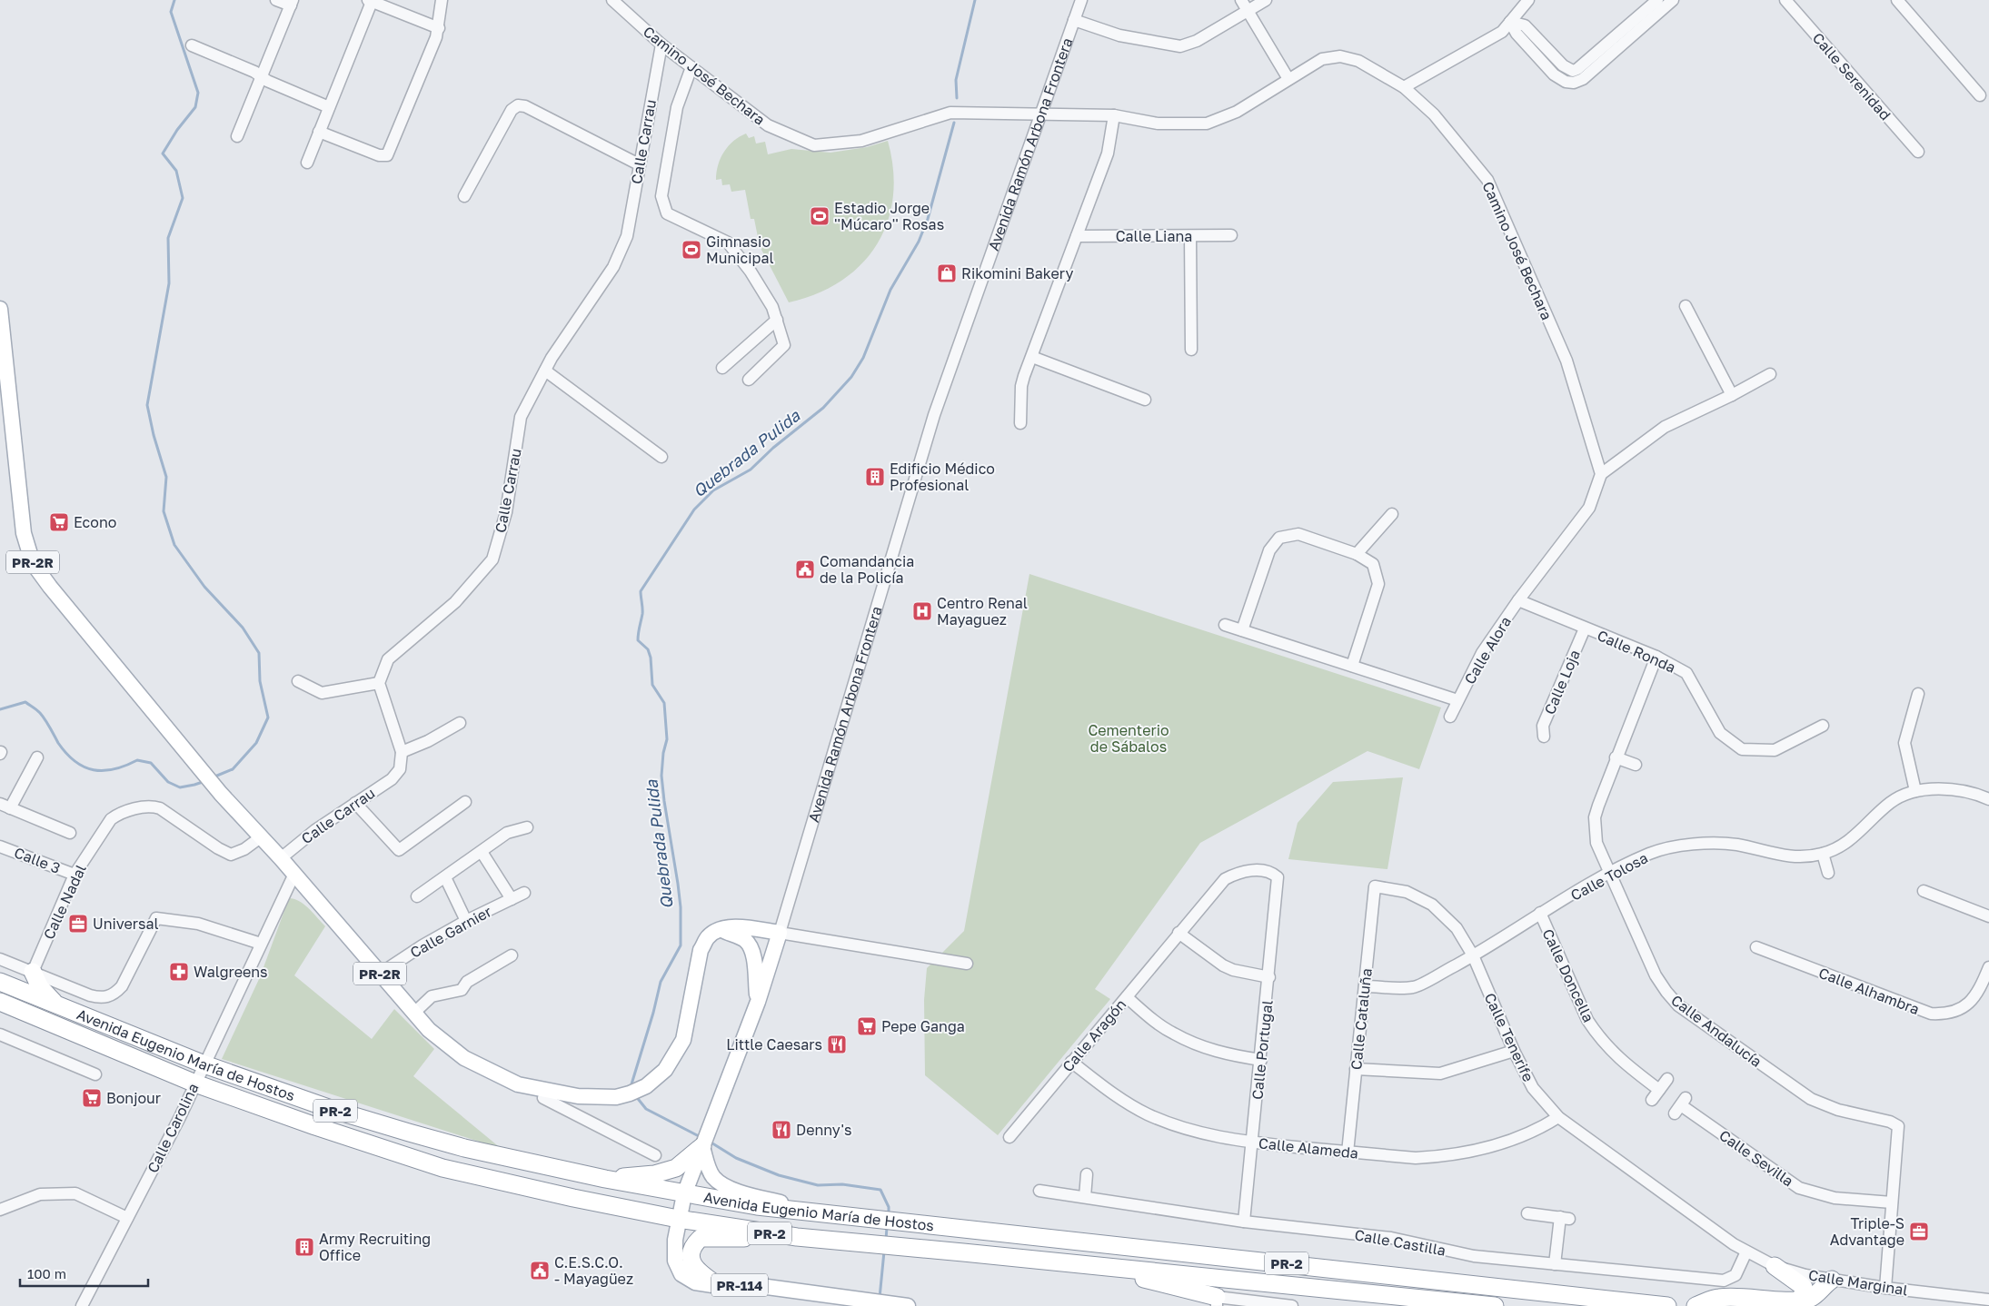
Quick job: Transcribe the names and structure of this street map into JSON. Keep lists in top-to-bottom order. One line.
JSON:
{"streets":{"highway":["Avenida Eugenio María de Hostos","PR-2"],"main road":["Avenida Ramón Arbona Frontera","PR-2R","PR-114"],"street":["Camino José Bechara","Calle Serenidad","Calle Carrau","Calle Liana","Calle Alora","Calle Ronda","Calle Loja","Calle 3","Calle Tolosa","Calle Nadal","Calle Garnier","Calle Doncella","Calle Alhambra","Calle Cataluña","Calle Andalucía","Calle Aragón","Calle Tenerife","Calle Portugal","Calle Carolina","Calle Alameda","Calle Sevilla","Calle Castilla","Calle Marginal"]},"crossings":[["Camino José Bechara","Calle Carrau"],["Camino José Bechara","Avenida Ramón Arbona Frontera"],["Calle Carrau","PR-2R"],["Avenida Ramón Arbona Frontera","Avenida Eugenio María de Hostos"],["Avenida Ramón Arbona Frontera","PR-114"],["PR-2R","Calle Nadal"],["PR-2R","Calle Garnier"],["PR-2R","Calle Carolina"],["Calle Alora","Calle Ronda"],["Calle Ronda","Calle Loja"],["Calle Ronda","Calle Andalucía"],["Calle 3","Calle Nadal"],["Calle Tolosa","Calle Doncella"],["Calle Tolosa","Calle Cataluña"],["Calle Tolosa","Calle Andalucía"],["Calle Tolosa","Calle Tenerife"],["Calle Cataluña","Calle Tenerife"],["Calle Cataluña","Calle Alameda"],["Calle Andalucía","Calle Sevilla"],["Calle Aragón","Calle Portugal"],["Calle Aragón","Calle Alameda"],["Calle Tenerife","Calle Alameda"],["Calle Tenerife","Calle Castilla"],["Calle Tenerife","Calle Marginal"],["Calle Portugal","Calle Alameda"],["Calle Portugal","Calle Castilla"],["Avenida Eugenio María de Hostos","Calle Carolina"],["Avenida Eugenio María de Hostos","PR-114"],["Calle Castilla","Calle Marginal"]],"water":["Quebrada Pulida"],"parks":["Cementerio de Sábalos"],"places":{"sports":["Estadio Jorge ''Múcaro'' Rosas","Gimnasio Municipal"],"shop":["Rikomini Bakery"],"building":["Edificio Médico Profesional","Army Recruiting Office"],"supermarket":["Econo","Pepe Ganga","Bonjour"],"public building":["Comandancia de la Policía","C.E.S.C.O. - Mayagüez"],"hospital":["Centro Renal Mayaguez"],"office":["Universal","Triple-S Advantage"],"pharmacy":["Walgreens"],"restaurant":["Little Caesars","Denny's"]},"scale_bar":"100 m"}
